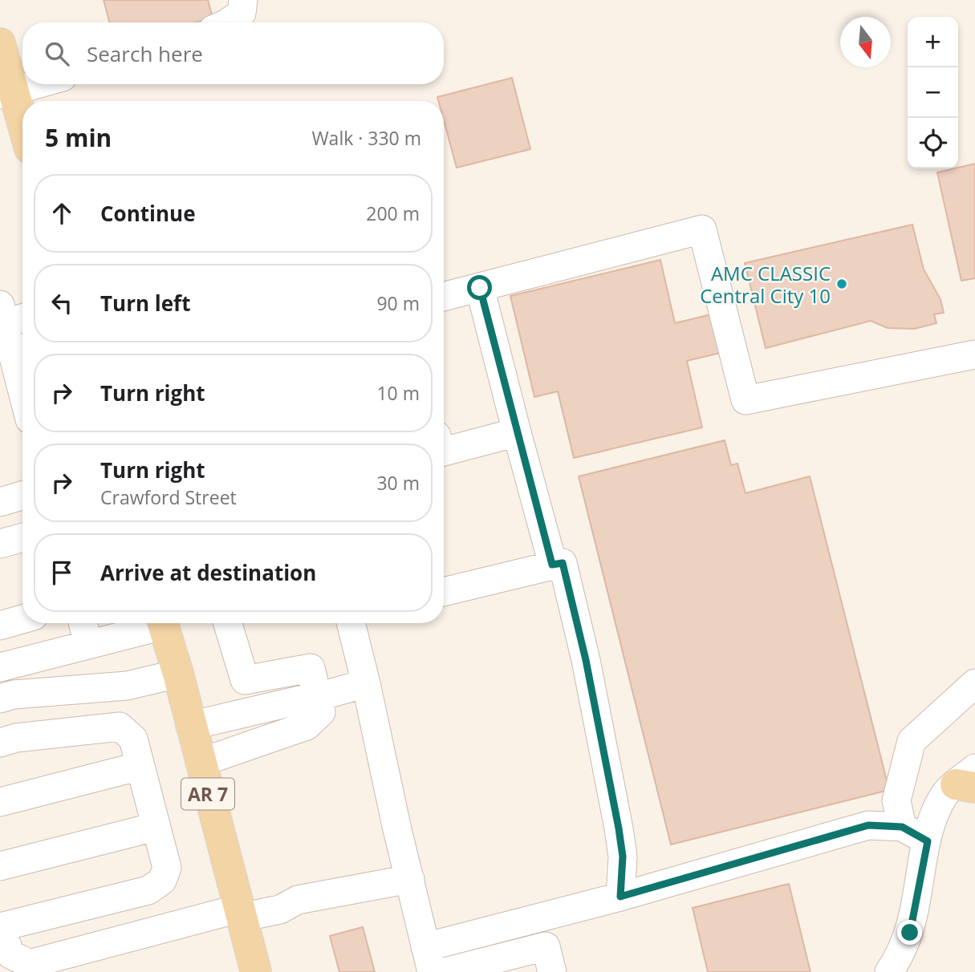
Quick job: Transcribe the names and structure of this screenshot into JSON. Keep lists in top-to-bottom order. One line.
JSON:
{"streets":{"main road":["AR 7"]},"places":["AMC CLASSIC Central City 10"],"north":"bottom","page":{"map_buttons":["+","−"],"search":"Search here","heading":["5 min","Walk · 330 m"],"list":[["Continue","200 m"],["Turn left","90 m"],["Turn right","10 m"],["Turn right","Crawford Street","30 m"],"Arrive at destination"]}}
